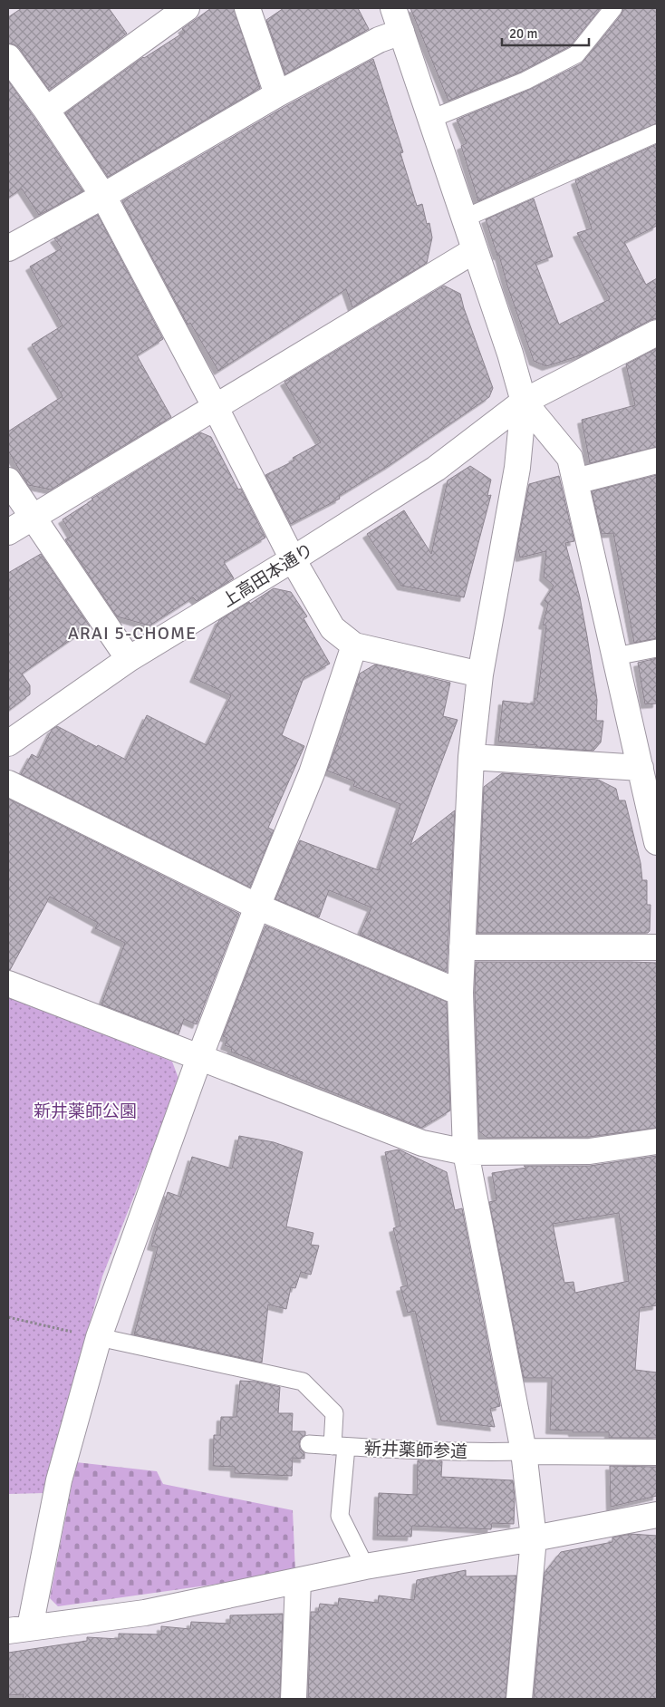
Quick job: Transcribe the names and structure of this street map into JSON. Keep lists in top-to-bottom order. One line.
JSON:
{"streets":{"street":["上高田本通り"],"lane":["新井薬師参道"]},"districts":["ARAI 5-CHOME"],"parks":["新井薬師公園"],"scale_bar":"20 m"}
